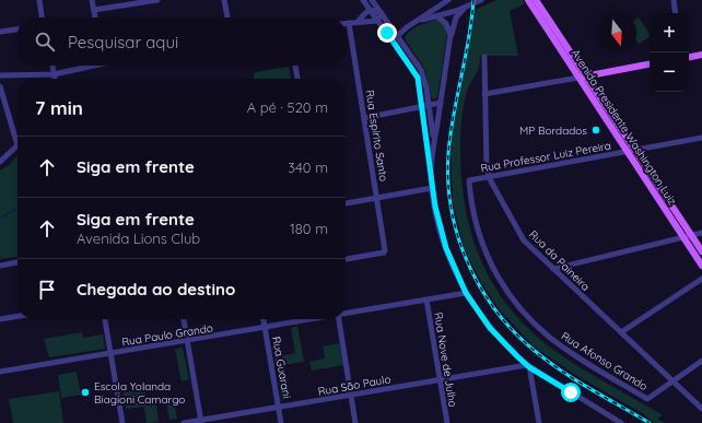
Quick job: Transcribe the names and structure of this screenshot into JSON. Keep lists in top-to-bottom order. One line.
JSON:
{"streets":{"main road":["Avenida Presidente Washington Luiz"],"street":["Rua Espírito Santo","Rua Professor Luiz Pereira","Rua da Paineira","Rua Paulo Grando","Rua Nove de Julho","Rua Afonso Grando","Rua Guarani","Rua São Paulo"]},"crossings":[["Avenida Presidente Washington Luiz","Rua Professor Luiz Pereira"],["Rua Professor Luiz Pereira","Rua da Paineira"],["Rua Professor Luiz Pereira","Rua Afonso Grando"],["Rua da Paineira","Rua Afonso Grando"],["Rua Paulo Grando","Rua Nove de Julho"],["Rua Paulo Grando","Rua Guarani"],["Rua Nove de Julho","Rua São Paulo"],["Rua Guarani","Rua São Paulo"]],"places":["MP Bordados","Escola Yolanda Biagioni Camargo"],"north":"bottom","page":{"map_buttons":["+","−"],"search":"Pesquisar aqui","heading":["7 min","A pé · 520 m"],"list":[["Siga em frente","340 m"],["Siga em frente","Avenida Lions Club","180 m"],"Chegada ao destino"]}}
